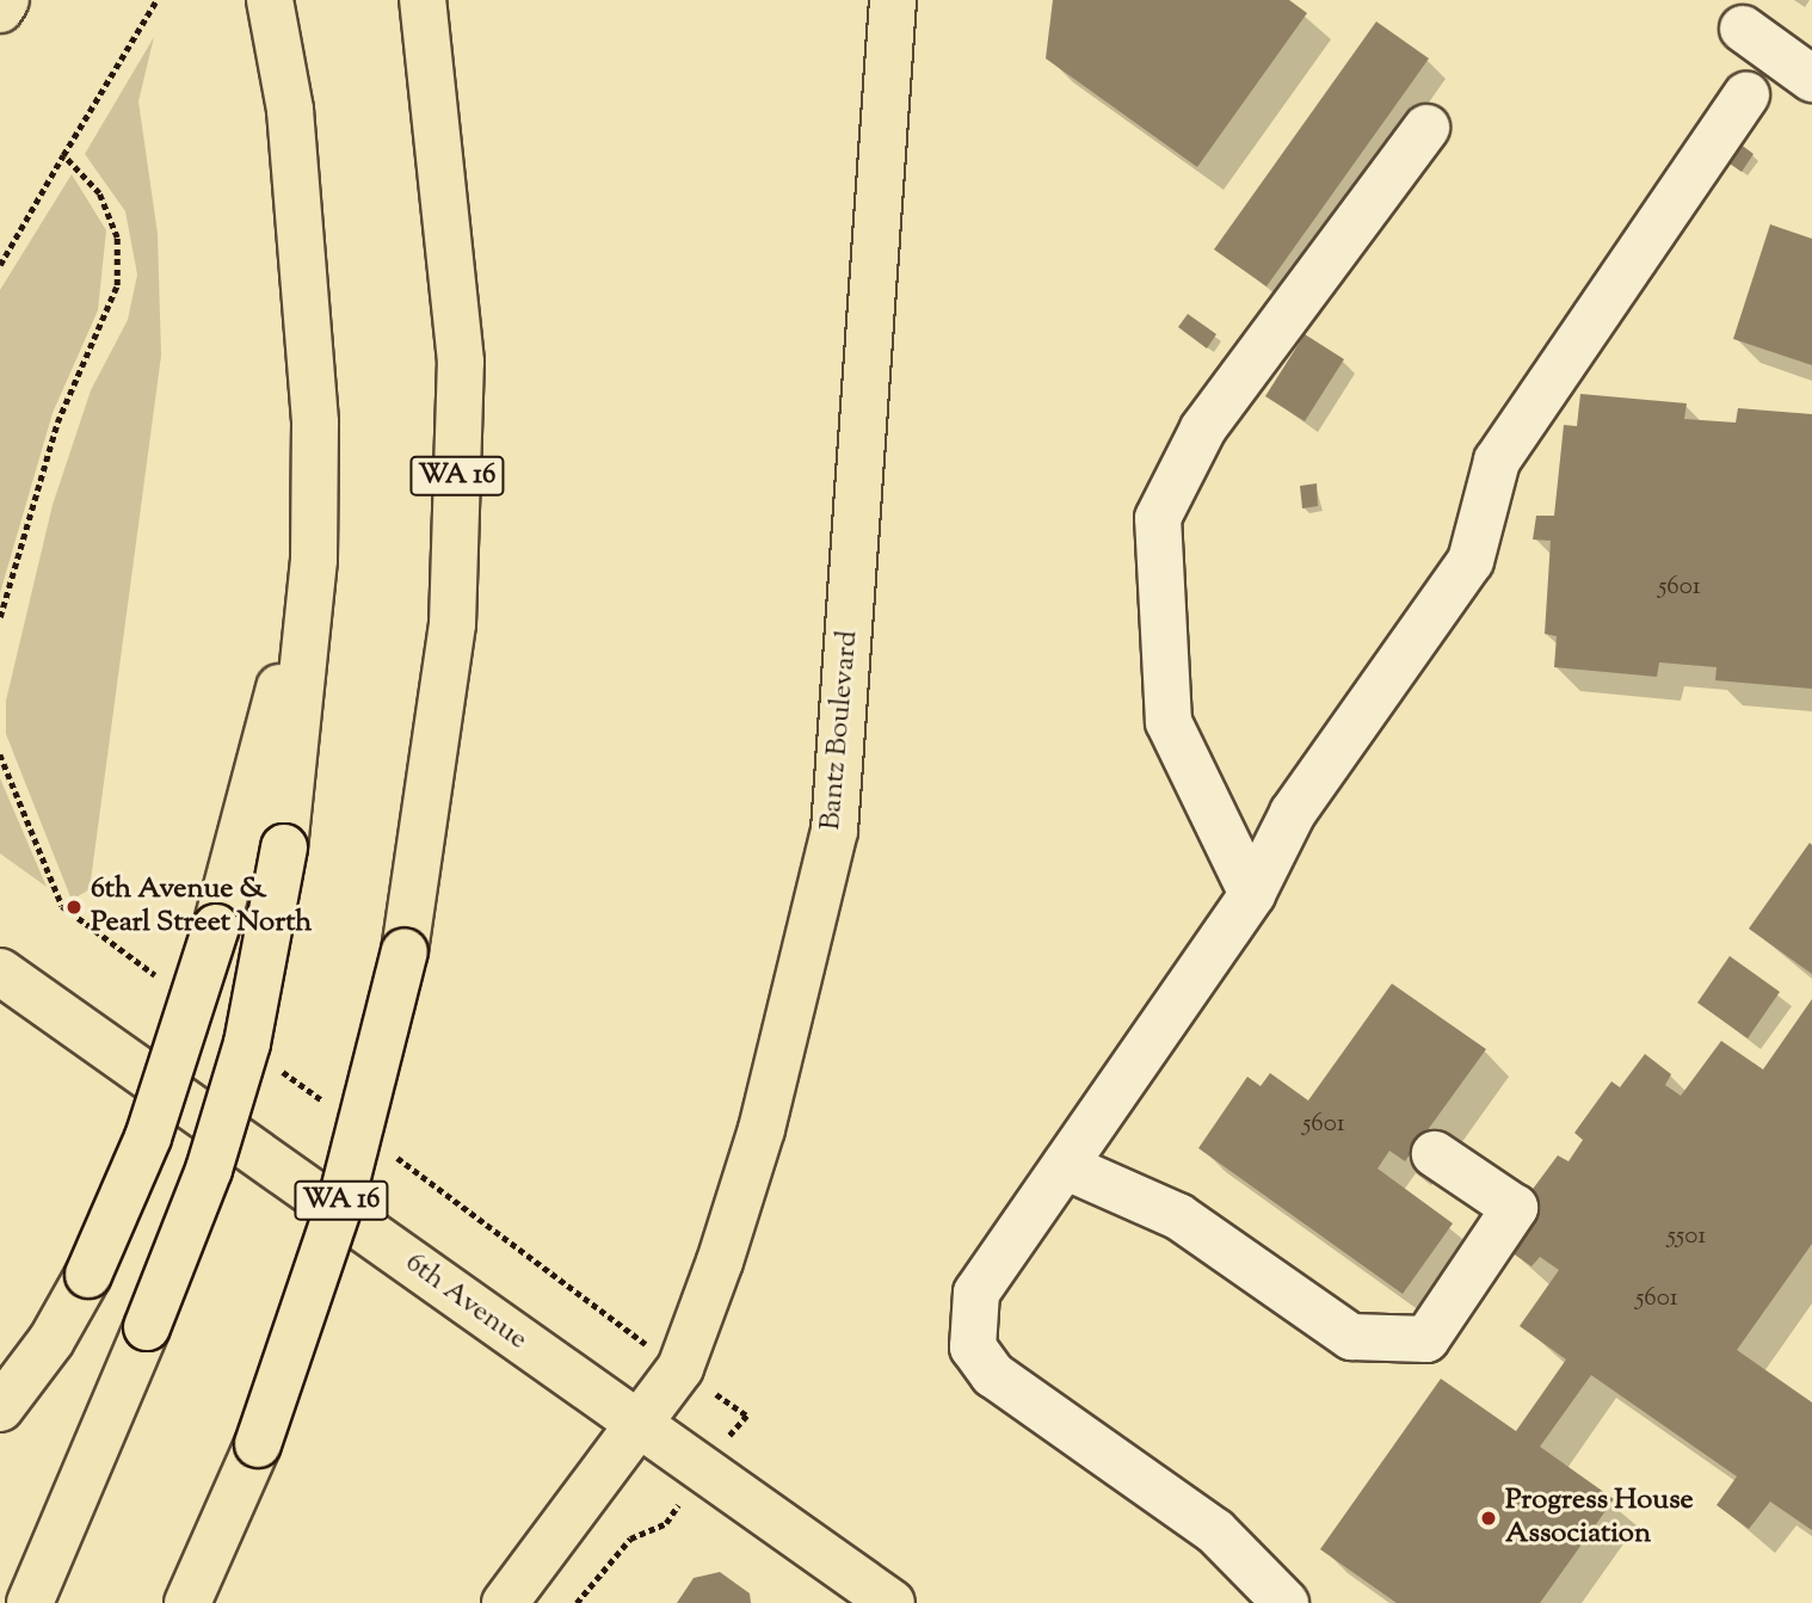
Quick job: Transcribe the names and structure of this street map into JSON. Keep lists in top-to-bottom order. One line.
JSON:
{"streets":{"main road":["WA 16","Bantz Boulevard","6th Avenue"]},"crossings":[["Bantz Boulevard","6th Avenue"]],"places":["6th Avenue & Pearl Street North","Progress House Association"],"house_numbers":["5601","5601","5501","5601"]}
